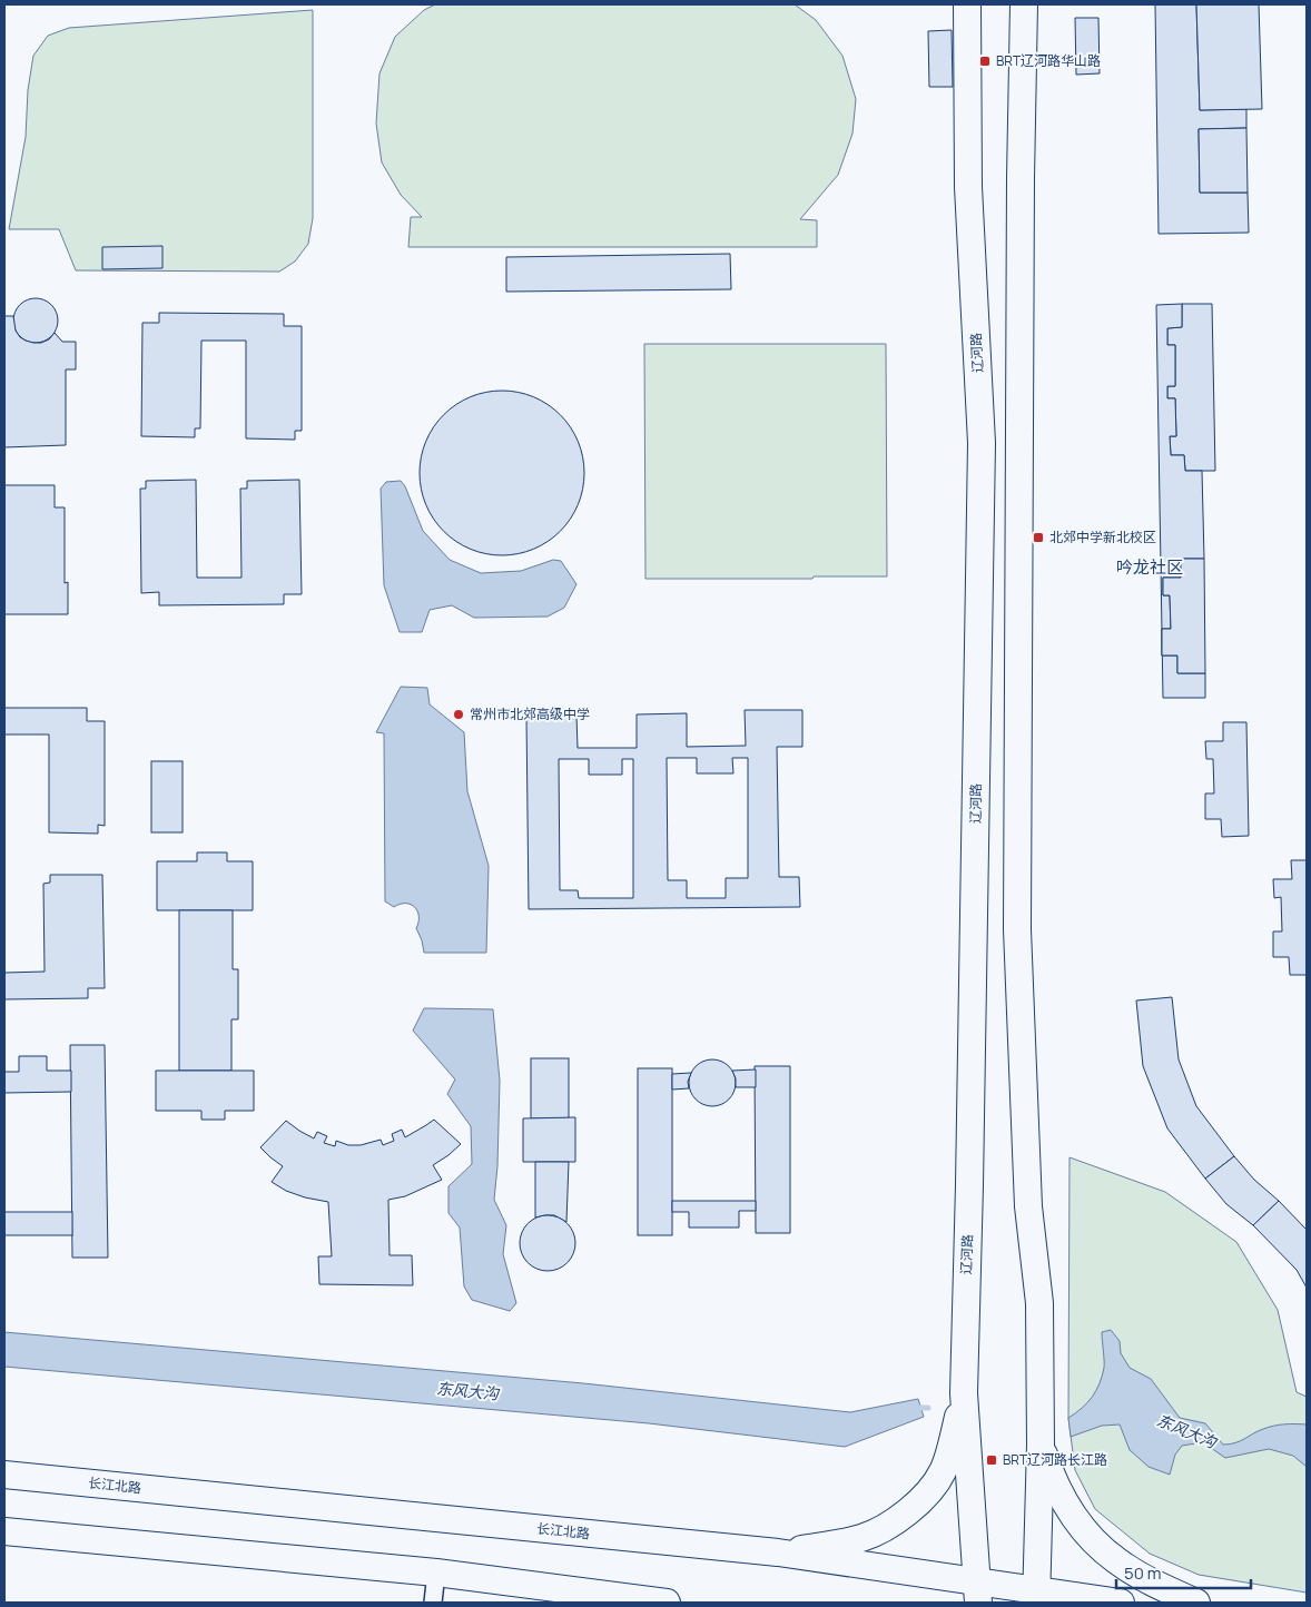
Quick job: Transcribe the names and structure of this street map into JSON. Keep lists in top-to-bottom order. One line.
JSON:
{"streets":{"main road":["辽河路","长江北路"]},"districts":["吟龙社区"],"water":["东风大沟"],"places":{"transit":["BRT辽河路华山路","北郊中学新北校区","BRT辽河路长江路"],"other":["常州市北郊高级中学"]},"scale_bar":"50 m"}
